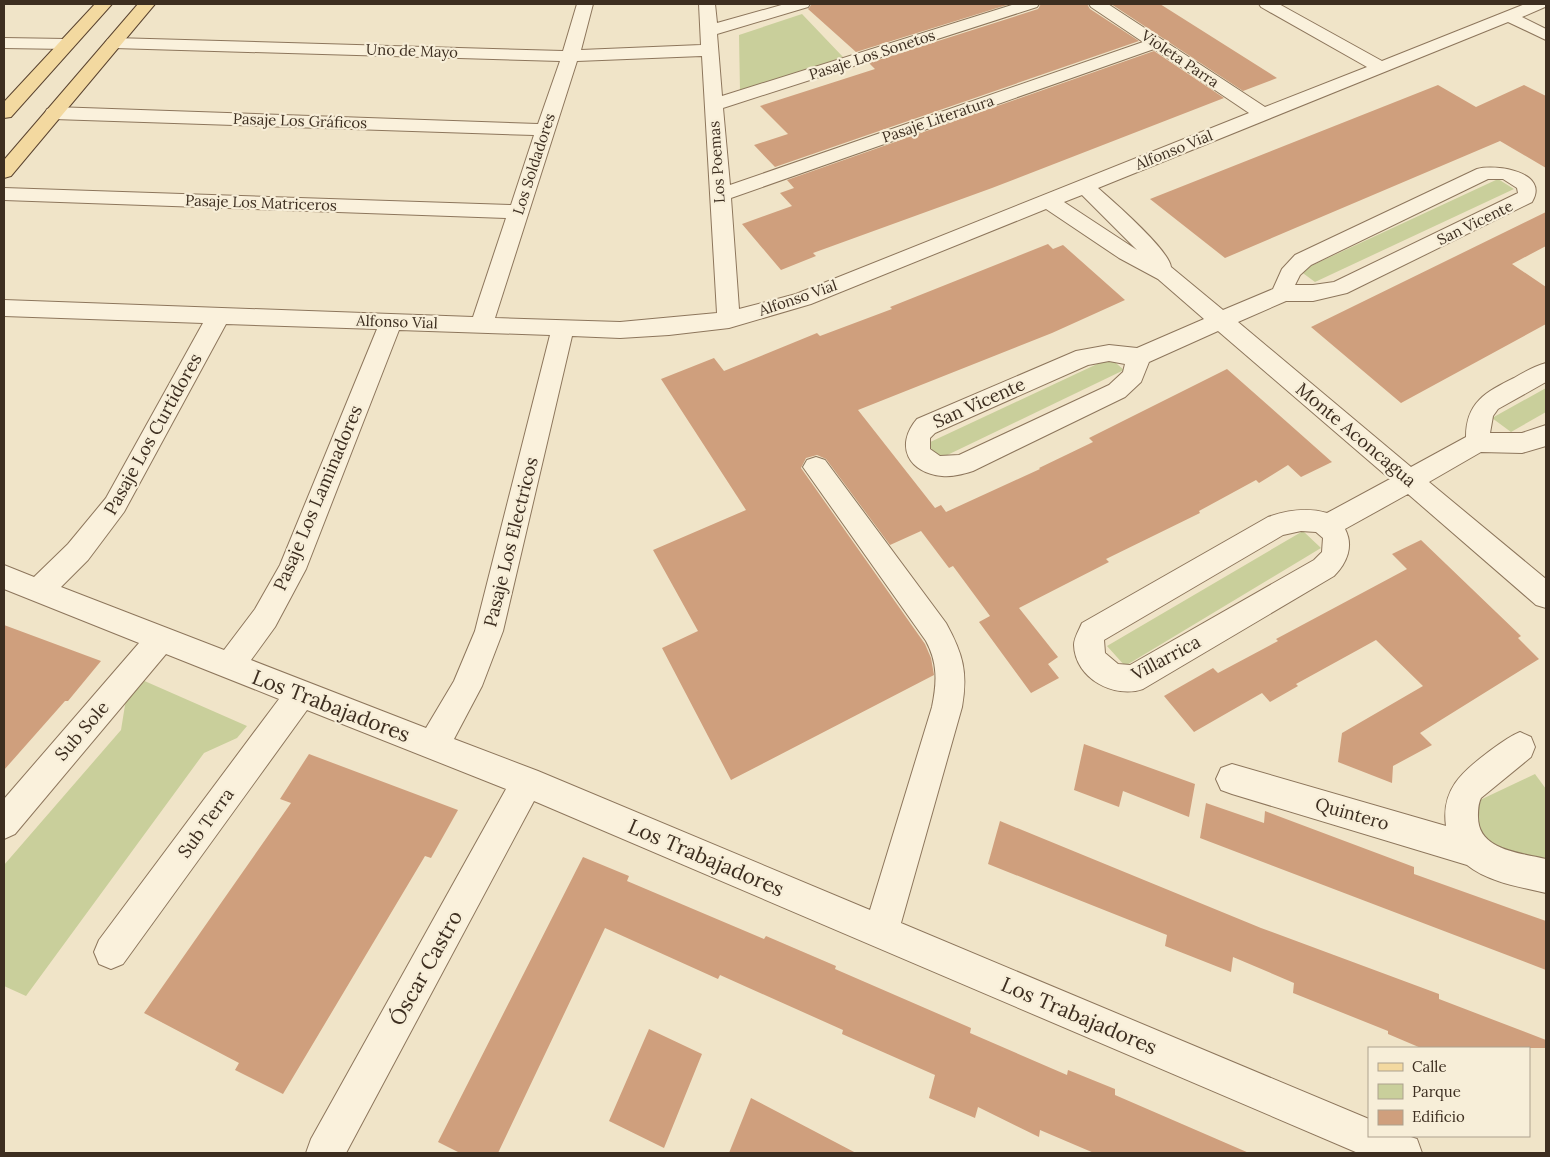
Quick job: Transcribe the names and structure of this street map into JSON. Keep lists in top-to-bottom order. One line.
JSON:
{"streets":{"street":["Uno de Mayo","Pasaje Los Sonetos","Violeta Parra","Pasaje Literatura","Pasaje Los Gráficos","Alfonso Vial","Los Poemas","Los Soldadores","Pasaje Los Matriceros","San Vicente","Pasaje Los Curtidores","Monte Aconcagua","Pasaje Los Laminadores","Pasaje Los Electricos","Villarrica","Los Trabajadores","Sub Sole","Quintero","Sub Terra","Óscar Castro"]},"crossings":[["Uno de Mayo","Los Poemas"],["Uno de Mayo","Los Soldadores"],["Pasaje Los Sonetos","Los Poemas"],["Violeta Parra","Pasaje Literatura"],["Violeta Parra","Alfonso Vial"],["Pasaje Literatura","Los Poemas"],["Pasaje Los Gráficos","Los Soldadores"],["Alfonso Vial","Los Poemas"],["Alfonso Vial","Los Soldadores"],["Alfonso Vial","Pasaje Los Curtidores"],["Alfonso Vial","Monte Aconcagua"],["Alfonso Vial","Pasaje Los Laminadores"],["Alfonso Vial","Pasaje Los Electricos"],["Los Soldadores","Pasaje Los Matriceros"],["San Vicente","Monte Aconcagua"],["Pasaje Los Curtidores","Los Trabajadores"],["Pasaje Los Laminadores","Los Trabajadores"],["Pasaje Los Electricos","Los Trabajadores"],["Los Trabajadores","Sub Sole"],["Los Trabajadores","Sub Terra"],["Los Trabajadores","Óscar Castro"]],"legend":["Calle","Parque","Edificio"]}
